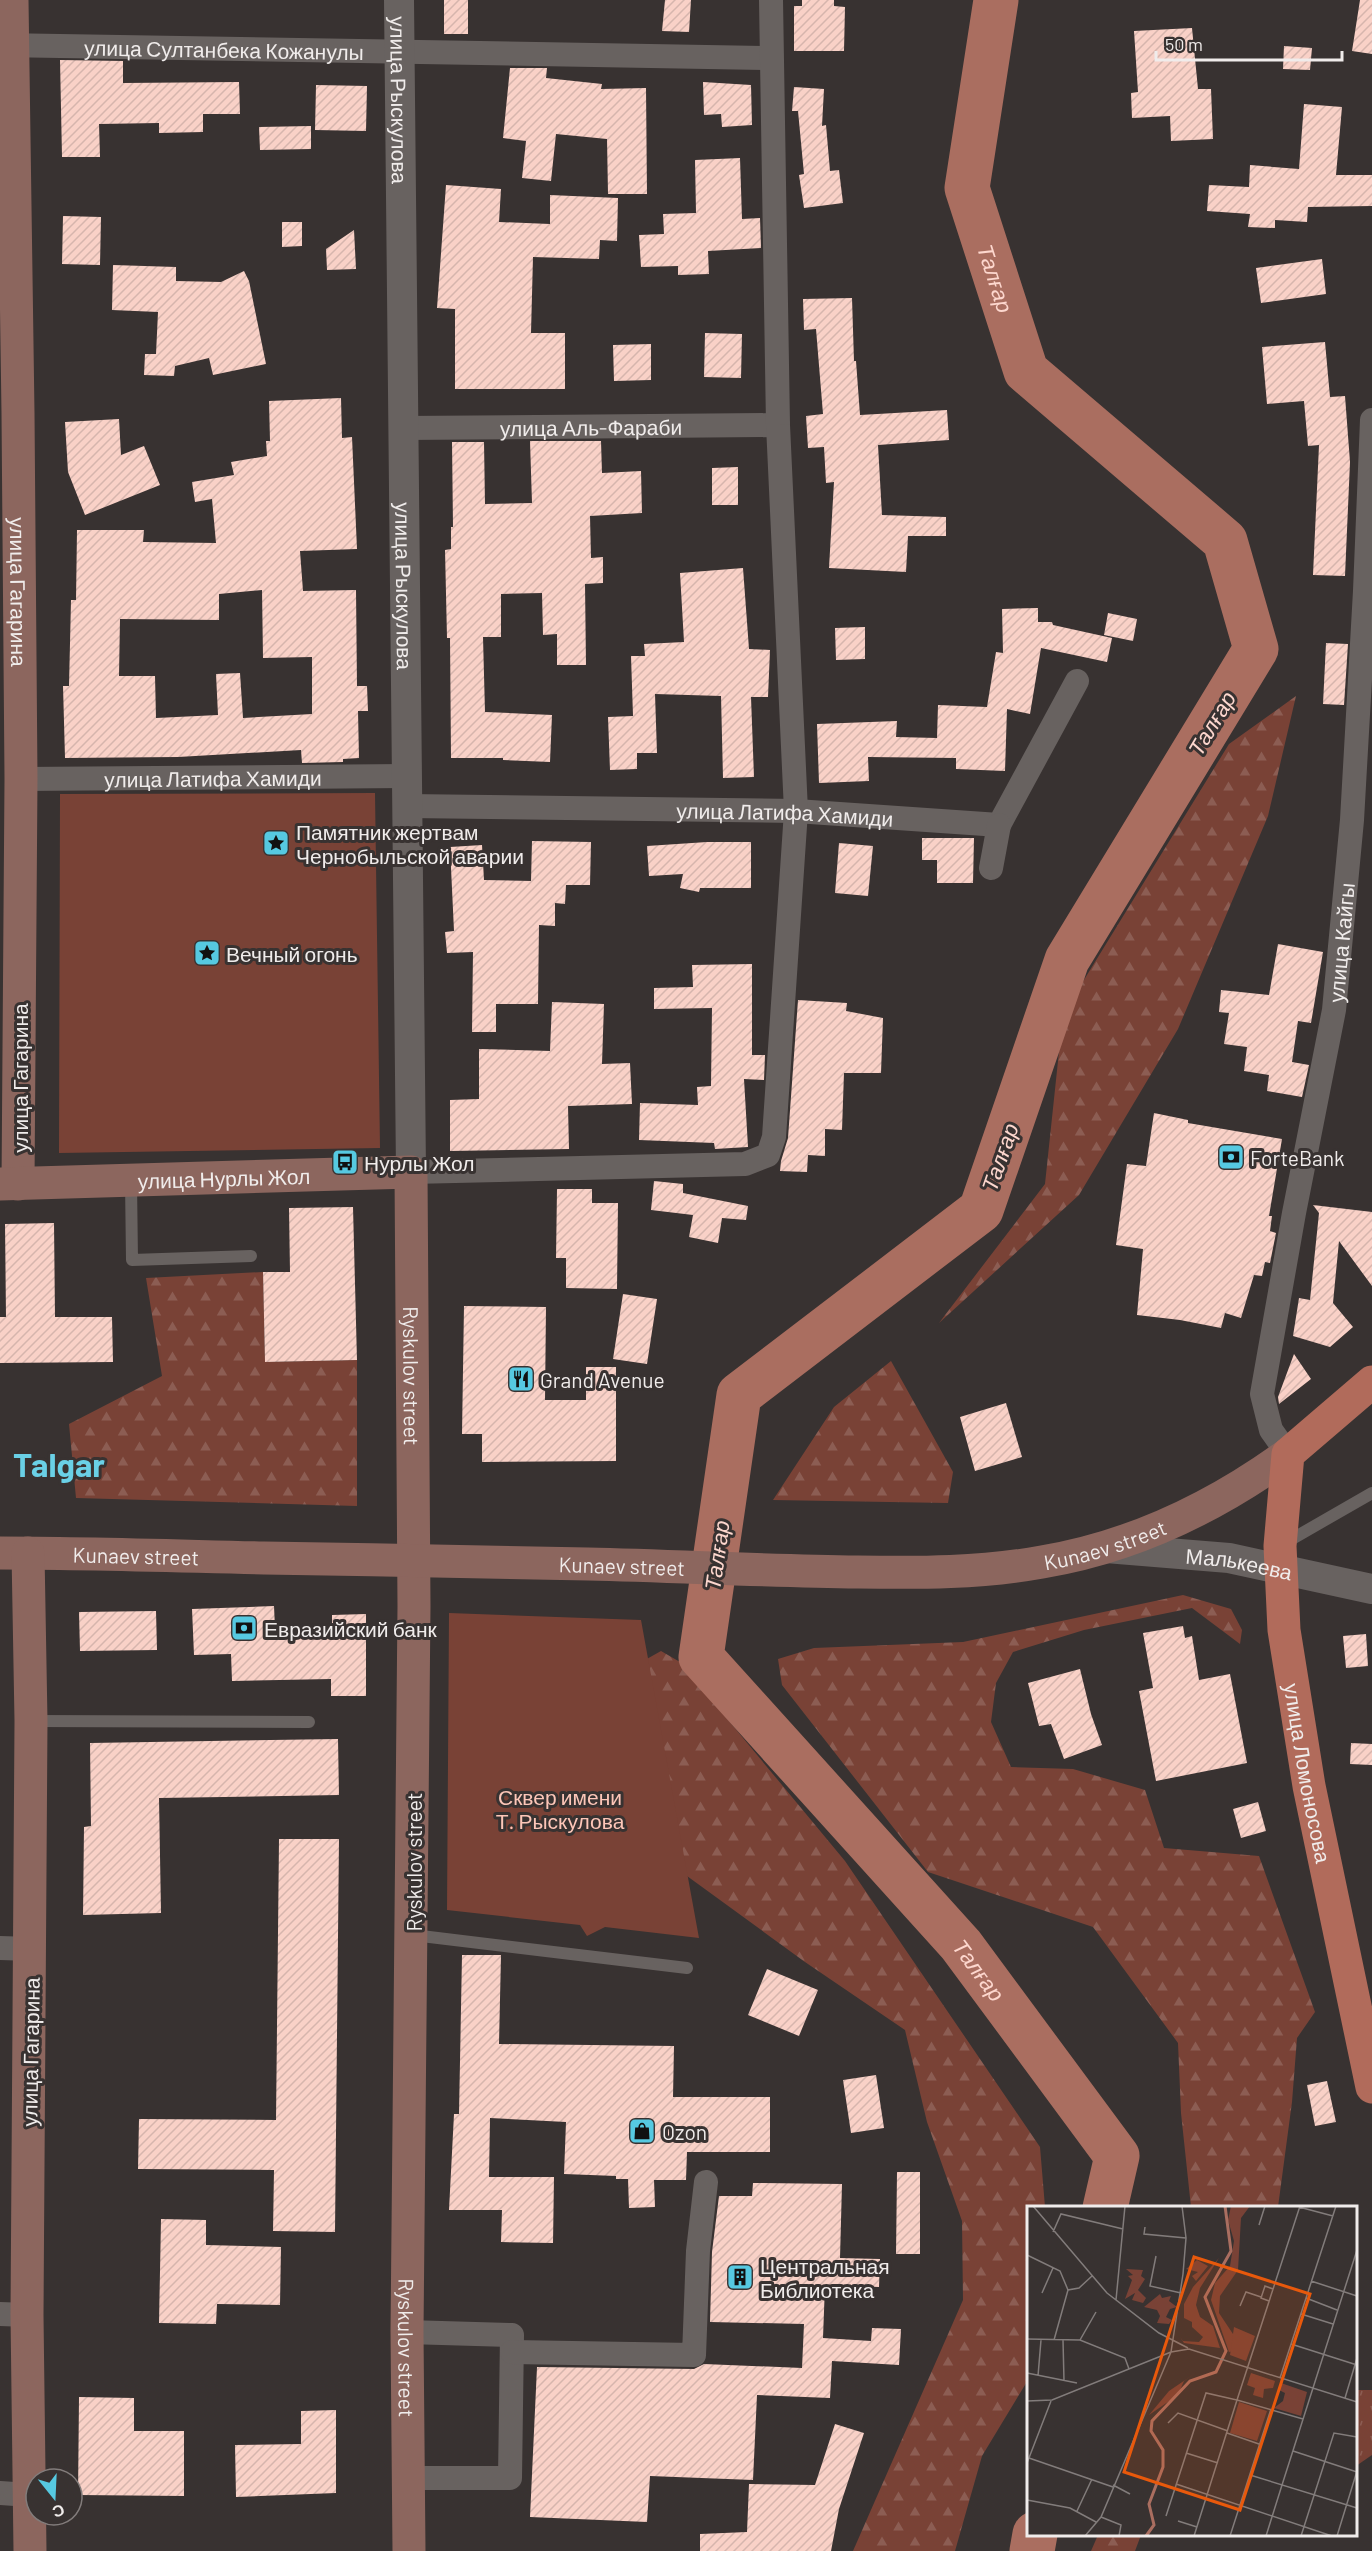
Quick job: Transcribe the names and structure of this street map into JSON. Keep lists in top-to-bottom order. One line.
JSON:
{"streets":{"main road":["улица Гагарина","улица Нурлы Жол","Ryskulov street","Kunaev street","улица Ломоносова"],"street":["улица Султанбека Кожанулы","улица Рыскулова","улица Аль-Фараби","улица Латифа Хамиди","улица Кайгы","Малькеева"]},"crossings":[["улица Султанбека Кожанулы","улица Рыскулова"],["улица Султанбека Кожанулы","улица Гагарина"],["улица Рыскулова","улица Аль-Фараби"],["улица Рыскулова","улица Латифа Хамиди"],["улица Рыскулова","улица Нурлы Жол"],["улица Рыскулова","Ryskulov street"],["улица Гагарина","улица Латифа Хамиди"],["улица Гагарина","улица Нурлы Жол"],["улица Гагарина","Kunaev street"],["улица Латифа Хамиди","улица Нурлы Жол"],["улица Кайгы","Kunaev street"],["улица Кайгы","улица Ломоносова"],["улица Нурлы Жол","Ryskulov street"],["Ryskulov street","Kunaev street"],["Kunaev street","Малькеева"],["Kunaev street","улица Ломоносова"],["Малькеева","улица Ломоносова"]],"districts":["Talgar"],"water":["Талғар"],"parks":["Сквер имени Т. Рыскулова"],"places":{"place":["Памятник жертвам Чернобыльской аварии","Вечный огонь"],"bank":["ForteBank","Евразийский банк"],"bus stop":["Нурлы Жол"],"restaurant":["Grand Avenue"],"shop":["Ozon"],"building":["Центральная Библиотека"]},"scale_bar":"50 m","north":"bottom"}
